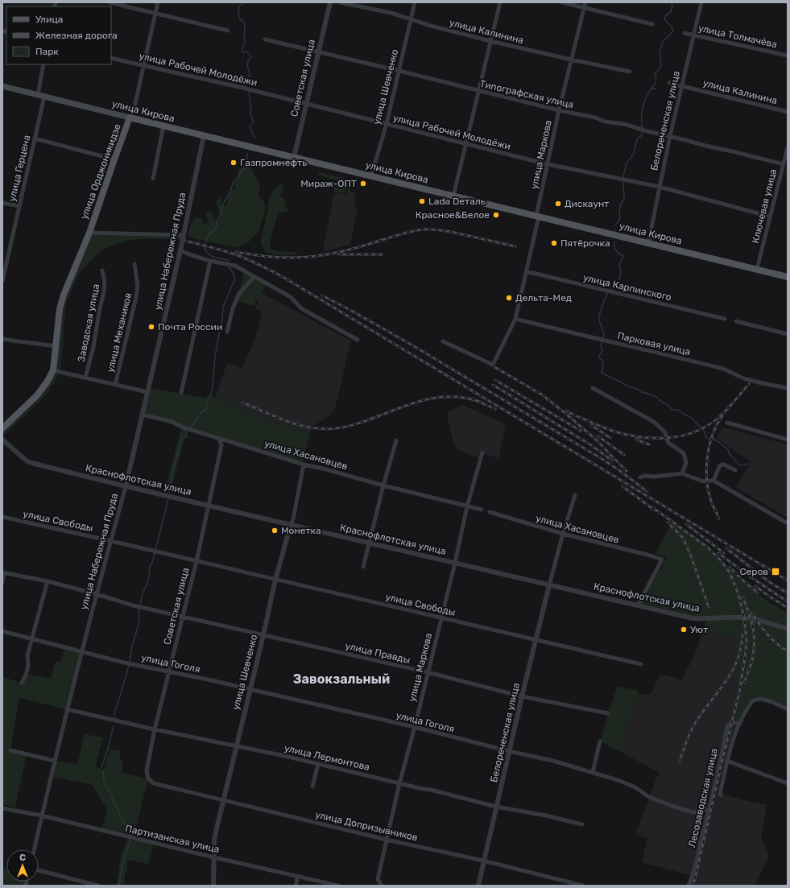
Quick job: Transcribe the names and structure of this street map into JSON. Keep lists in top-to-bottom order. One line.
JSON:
{"streets":{"main road":["улица Кирова","улица Орджоникидзе"],"street":["улица Калинина","улица Толмачёва","улица Рабочей Молодёжи","Советская улица","улица Шевченко","Типографская улица","Белореченская улица","улица Маркова","улица Герцена","Ключевая улица","улица Набережная Пруда","улица Карпинского","Заводская улица","улица Механиков","Парковая улица","улица Хасановцев","Краснофлотская улица","улица Свободы","улица Правды","улица Гоголя","улица Лермонтова","Лесозаводская улица","улица Допризывников","Партизанская улица"]},"crossings":[["улица Калинина","улица Шевченко"],["улица Калинина","Белореченская улица"],["улица Калинина","улица Маркова"],["улица Толмачёва","Белореченская улица"],["улица Рабочей Молодёжи","Советская улица"],["улица Рабочей Молодёжи","улица Шевченко"],["улица Рабочей Молодёжи","Белореченская улица"],["улица Рабочей Молодёжи","улица Маркова"],["улица Рабочей Молодёжи","Ключевая улица"],["Советская улица","Типографская улица"],["Советская улица","улица Кирова"],["Советская улица","улица Хасановцев"],["Советская улица","Краснофлотская улица"],["Советская улица","улица Свободы"],["Советская улица","улица Правды"],["Советская улица","улица Гоголя"],["Советская улица","улица Лермонтова"],["Советская улица","улица Допризывников"],["улица Шевченко","Типографская улица"],["улица Шевченко","улица Кирова"],["улица Шевченко","улица Хасановцев"],["улица Шевченко","Краснофлотская улица"],["улица Шевченко","улица Свободы"],["улица Шевченко","улица Правды"],["улица Шевченко","улица Гоголя"],["улица Шевченко","улица Лермонтова"],["улица Шевченко","улица Допризывников"],["улица Шевченко","Партизанская улица"],["Типографская улица","Белореченская улица"],["Типографская улица","улица Маркова"],["Типографская улица","Ключевая улица"],["улица Кирова","Белореченская улица"],["улица Кирова","улица Маркова"],["улица Кирова","улица Герцена"],["улица Кирова","улица Орджоникидзе"],["улица Кирова","Ключевая улица"],["улица Кирова","улица Набережная Пруда"],["Белореченская улица","Краснофлотская улица"],["Белореченская улица","улица Свободы"],["Белореченская улица","улица Правды"],["Белореченская улица","улица Гоголя"],["Белореченская улица","улица Лермонтова"],["Белореченская улица","улица Допризывников"],["улица Маркова","улица Карпинского"],["улица Маркова","Парковая улица"],["улица Маркова","улица Хасановцев"],["улица Маркова","Краснофлотская улица"],["улица Маркова","улица Свободы"],["улица Маркова","улица Правды"],["улица Маркова","улица Гоголя"],["улица Маркова","улица Лермонтова"],["улица Маркова","улица Допризывников"],["улица Орджоникидзе","улица Набережная Пруда"],["улица Набережная Пруда","улица Хасановцев"],["улица Набережная Пруда","Краснофлотская улица"],["улица Набережная Пруда","улица Свободы"],["улица Набережная Пруда","улица Правды"],["улица Набережная Пруда","улица Гоголя"],["улица Набережная Пруда","улица Лермонтова"],["улица Набережная Пруда","Партизанская улица"],["улица Хасановцев","Краснофлотская улица"],["улица Гоголя","Лесозаводская улица"]],"districts":["Завокзальный"],"places":{"other":["Газпромнефть","Мираж-ОПТ","Lada Dеталь","Дискаунт","Красное&Белое","Пятёрочка","Дельта-Мед","Почта России","Монетка","Уют"],"transit":["Серов"]},"legend":["Улица","Железная дорога","Парк"],"north":"top"}
